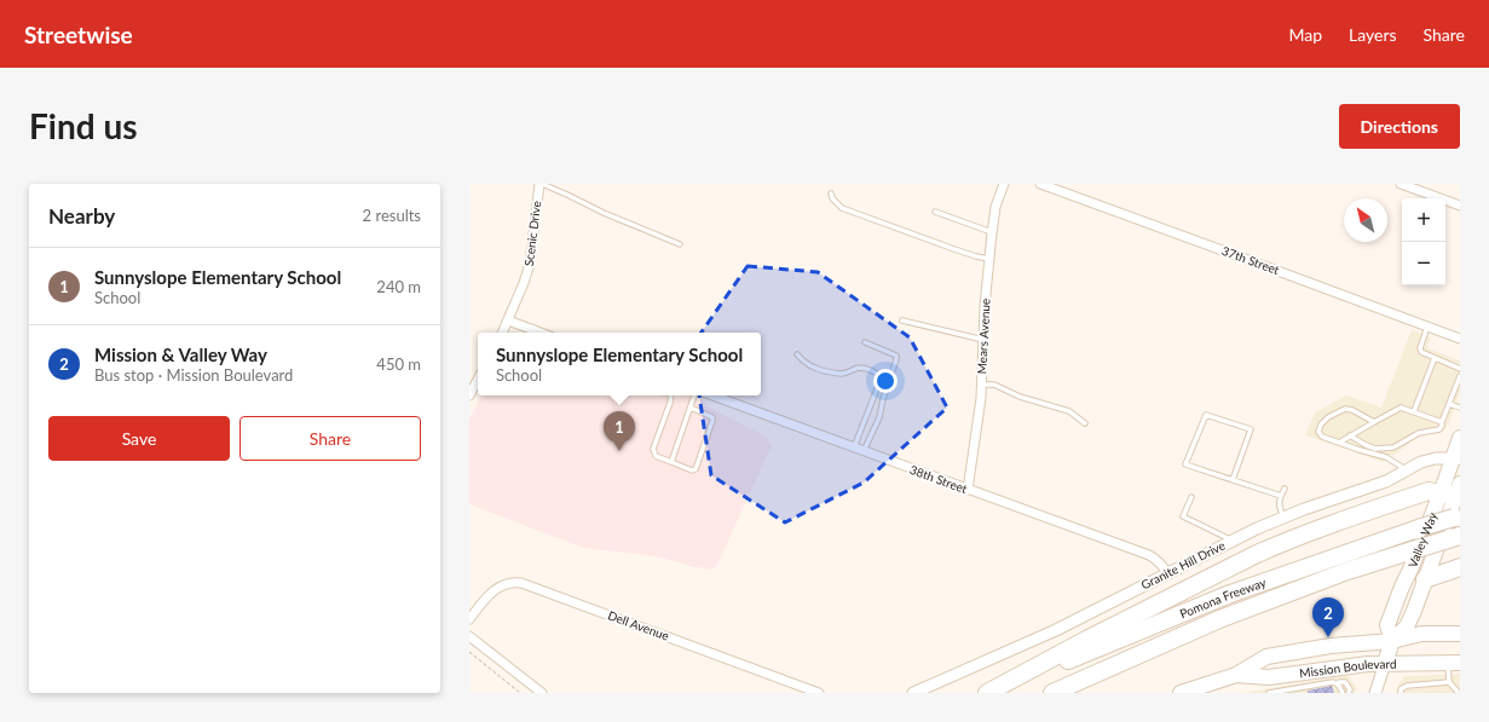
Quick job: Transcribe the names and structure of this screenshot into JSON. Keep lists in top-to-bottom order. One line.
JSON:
{"streets":{"highway":["Pomona Freeway"],"main road":["Valley Way","Mission Boulevard"],"street":["Scenic Drive","37th Street","Mears Avenue","38th Street","Granite Hill Drive","Dell Avenue"]},"crossings":[["Mears Avenue","38th Street"],["38th Street","Granite Hill Drive"],["Valley Way","Granite Hill Drive"],["Valley Way","Mission Boulevard"]],"north":"top left","page":{"header":"Streetwise","nav":["Map","Layers","Share"],"buttons":["Directions",["Save","Share"]],"title":"Find us","heading":["Nearby","2 results"],"map_buttons":["+","−"],"list":[{"mark":"1","name":"Sunnyslope Elementary School","note":"School","value":"240 m"},{"mark":"2","name":"Mission & Valley Way","note":"Bus stop · Mission Boulevard","value":"450 m"}],"popup":["Sunnyslope Elementary School","School"],"pins":["1","2"]}}
